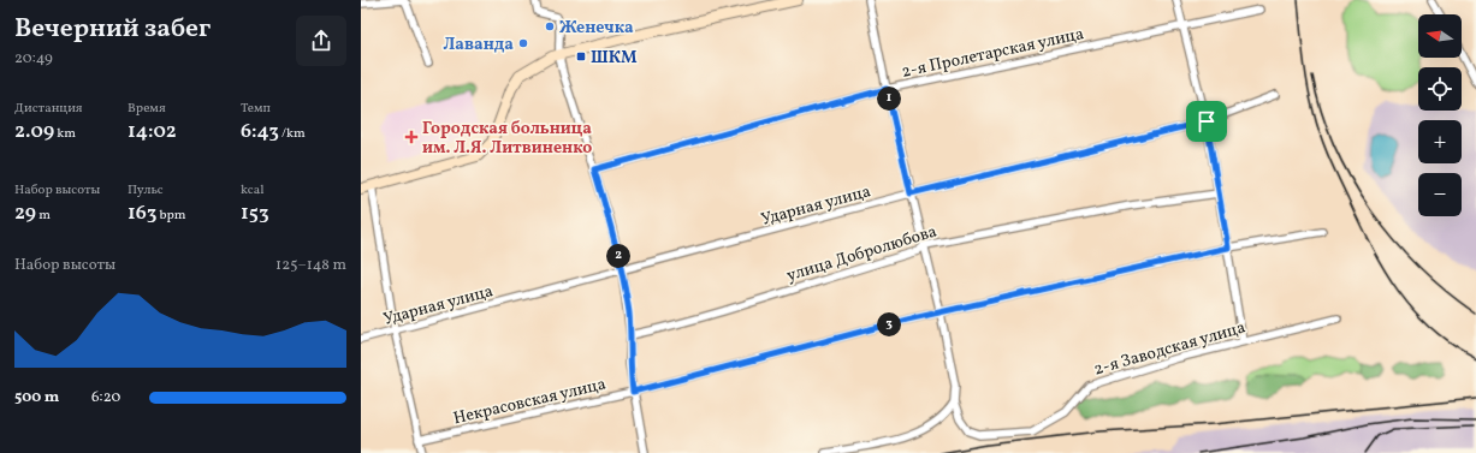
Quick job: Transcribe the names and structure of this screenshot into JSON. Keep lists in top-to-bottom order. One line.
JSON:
{"streets":{"street":["2-я Пролетарская улица","Ударная улица","улица Добролюбова","2-я Заводская улица","Некрасовская улица"]},"places":{"other":["Женечка","Лаванда"],"transit":["ШКМ"],"health":["Городская больница им. Л.Я. Литвиненко"]},"north":"left","page":{"heading":["Вечерний забег","20:49"],"map_buttons":["+","−"],"stats":[["Дистанция","2.09 km"],["Время","14:02"],["Темп","6:43 /km"],["Набор высоты","29 m"],["Пульс","163 bpm"],["kcal","153"]],"pins":["1","2","3"],"chart":["Набор высоты","125–148 m"],"list":[{"name":"500 m","note":"6:20"}]}}
